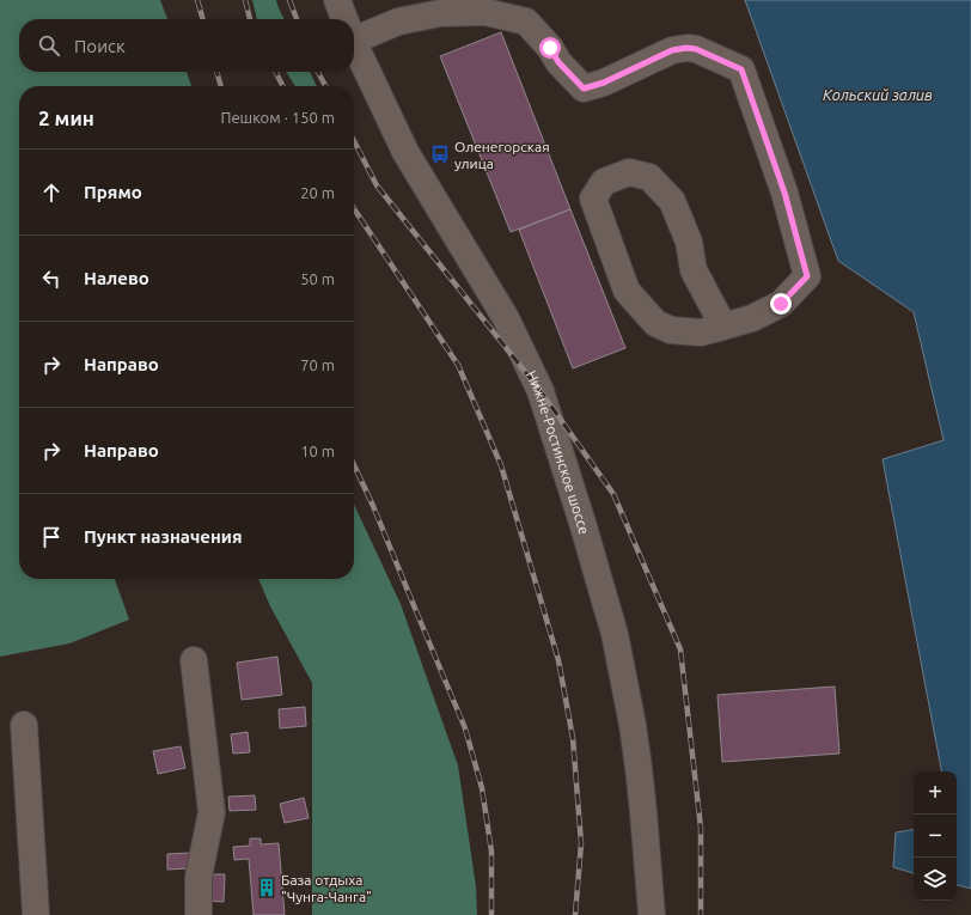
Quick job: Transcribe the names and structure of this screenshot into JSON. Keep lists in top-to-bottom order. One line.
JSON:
{"streets":{"street":["Нижне-Ростинское шоссе"]},"water":["Кольский залив"],"places":{"bus stop":["Оленегорская улица"],"building":["База отдыха \"Чунга-Чанга\""]},"page":{"search":"Поиск","heading":["2 мин","Пешком · 150 m"],"list":[["Прямо","20 m"],["Налево","50 m"],["Направо","70 m"],["Направо","10 m"],"Пункт назначения"],"map_buttons":["+","−"]}}
